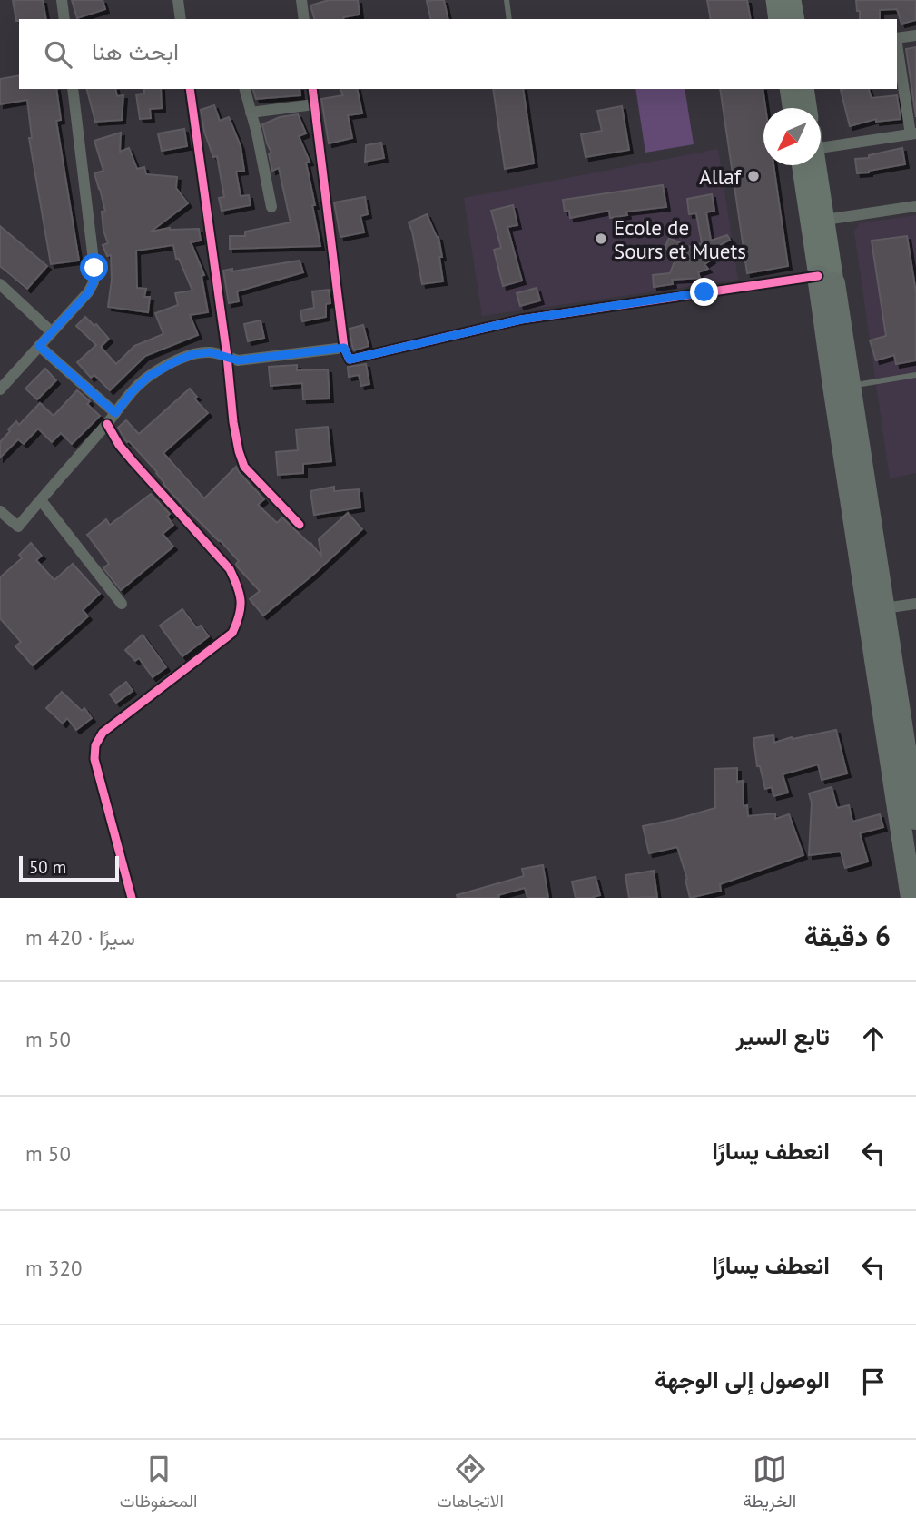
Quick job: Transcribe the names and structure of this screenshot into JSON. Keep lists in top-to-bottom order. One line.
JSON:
{"places":["Allaf","Ecole de Sours et Muets"],"scale_bar":"50 m","north":"bottom left","page":{"search":"ابحث هنا","scale":"50 m","heading":["6 دقيقة","سيرًا · 420 m"],"list":[["تابع السير","50 m"],["انعطف يسارًا","50 m"],["انعطف يسارًا","320 m"],"الوصول إلى الوجهة"],"nav":["الخريطة","الاتجاهات","المحفوظات"]}}
